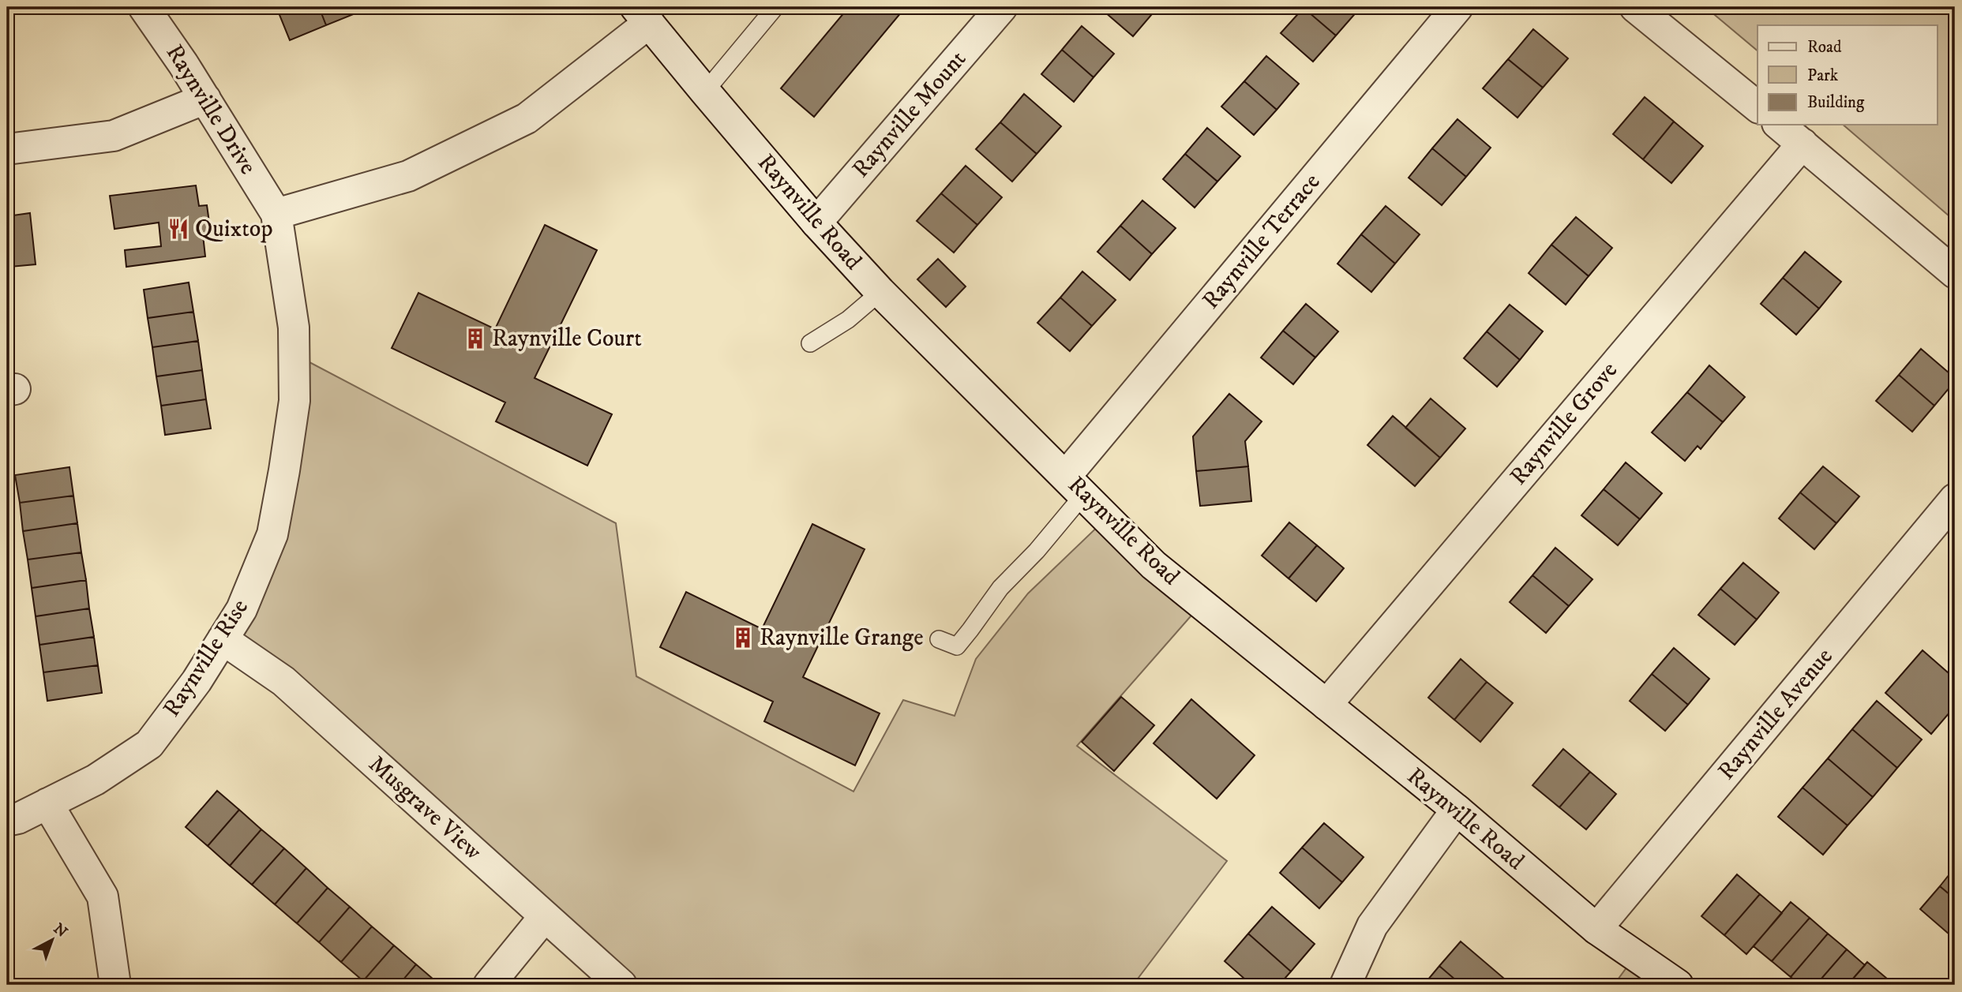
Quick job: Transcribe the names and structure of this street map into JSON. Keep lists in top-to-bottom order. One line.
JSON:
{"streets":{"street":["Raynville Drive","Raynville Mount","Raynville Road","Raynville Terrace","Raynville Grove","Raynville Rise","Raynville Avenue","Musgrave View"]},"crossings":[["Raynville Drive","Raynville Rise"],["Raynville Mount","Raynville Road"],["Raynville Road","Raynville Terrace"],["Raynville Road","Raynville Grove"],["Raynville Road","Raynville Avenue"],["Raynville Rise","Musgrave View"]],"places":{"restaurant":["Quixtop"],"building":["Raynville Court","Raynville Grange"]},"legend":["Road","Park","Building"],"north":"top right"}
